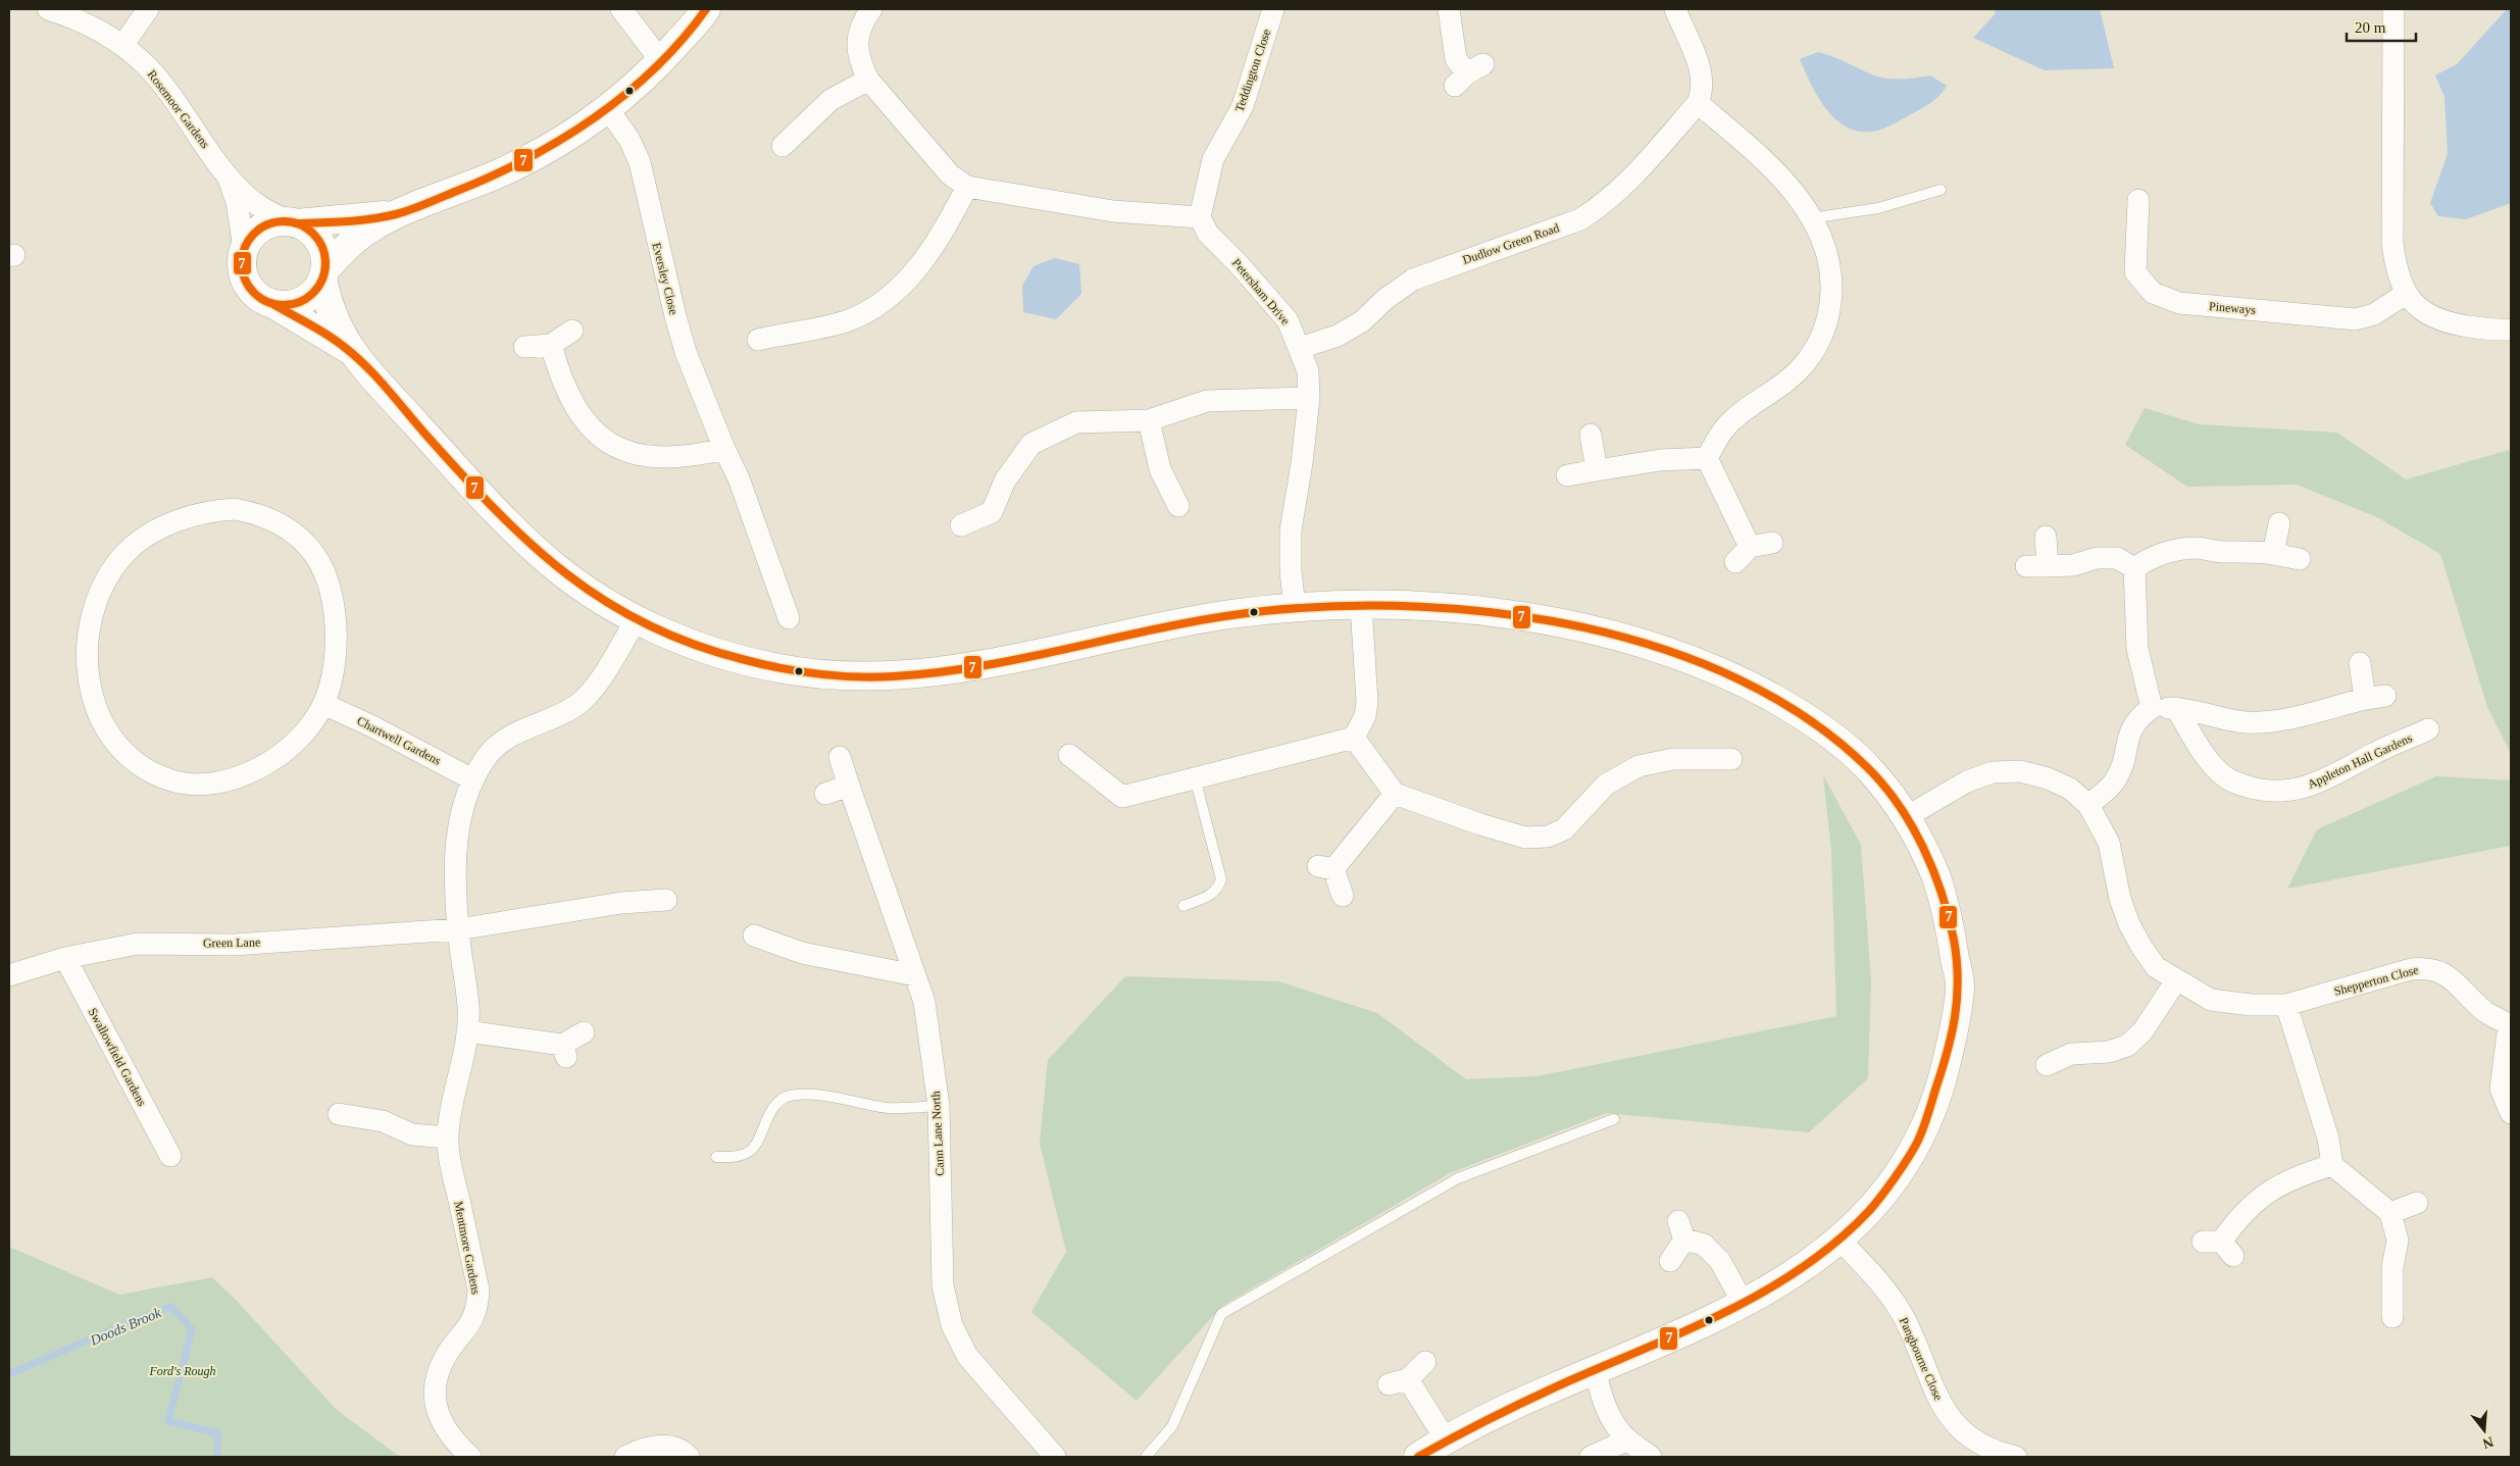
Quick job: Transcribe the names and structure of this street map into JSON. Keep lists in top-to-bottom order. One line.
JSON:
{"streets":{"street":["Teddington Close","Rosemoor Gardens","Dudlow Green Road","Eversley Close","Petersham Drive","Pineways","Chartwell Gardens","Appleton Hall Gardens","Green Lane","Shepperton Close","Swallowfield Gardens","Cann Lane North","Mentmore Gardens","Pangbourne Close"]},"crossings":[["Teddington Close","Petersham Drive"],["Dudlow Green Road","Petersham Drive"],["Green Lane","Swallowfield Gardens"],["Green Lane","Mentmore Gardens"]],"water":["Doods Brook"],"parks":["Ford's Rough"],"lines":["transit line 7"],"scale_bar":"20 m","north":"bottom"}
